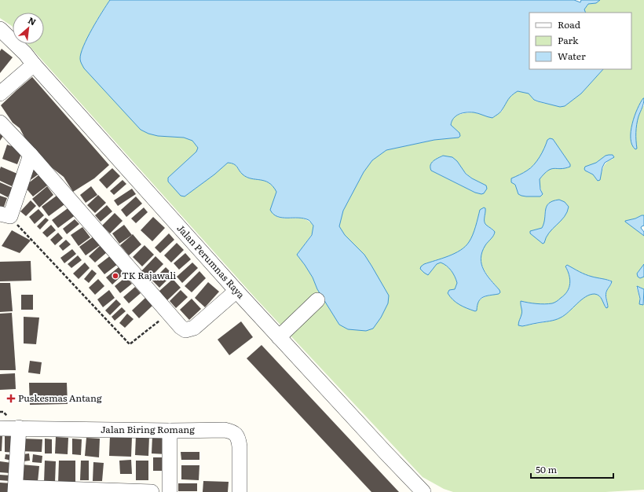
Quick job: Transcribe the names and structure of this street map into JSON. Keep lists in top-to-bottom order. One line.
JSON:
{"streets":{"street":["Jalan Perumnas Raya","Jalan Biring Romang"]},"places":{"other":["TK Rajawali"],"health":["Puskesmas Antang"]},"legend":["Road","Park","Water"],"scale_bar":"50 m","north":"top right"}
